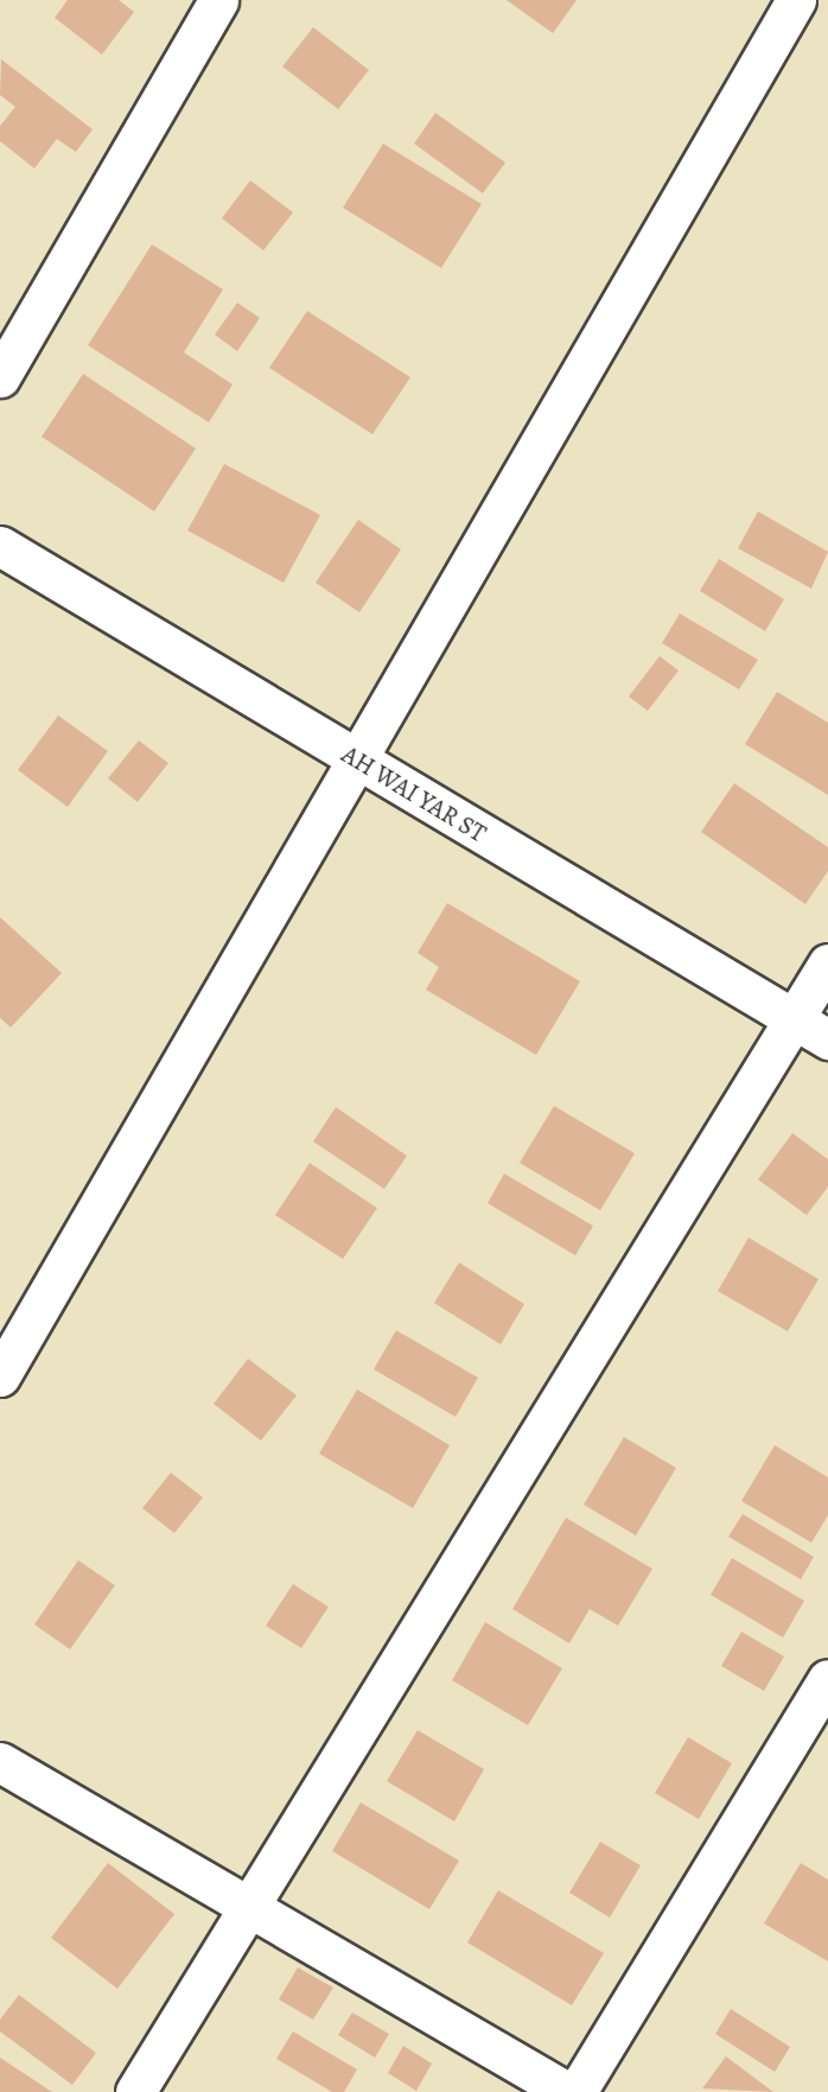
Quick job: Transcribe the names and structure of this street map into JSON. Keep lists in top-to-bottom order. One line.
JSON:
{"streets":{"street":["AH WAI YAR ST"]}}
